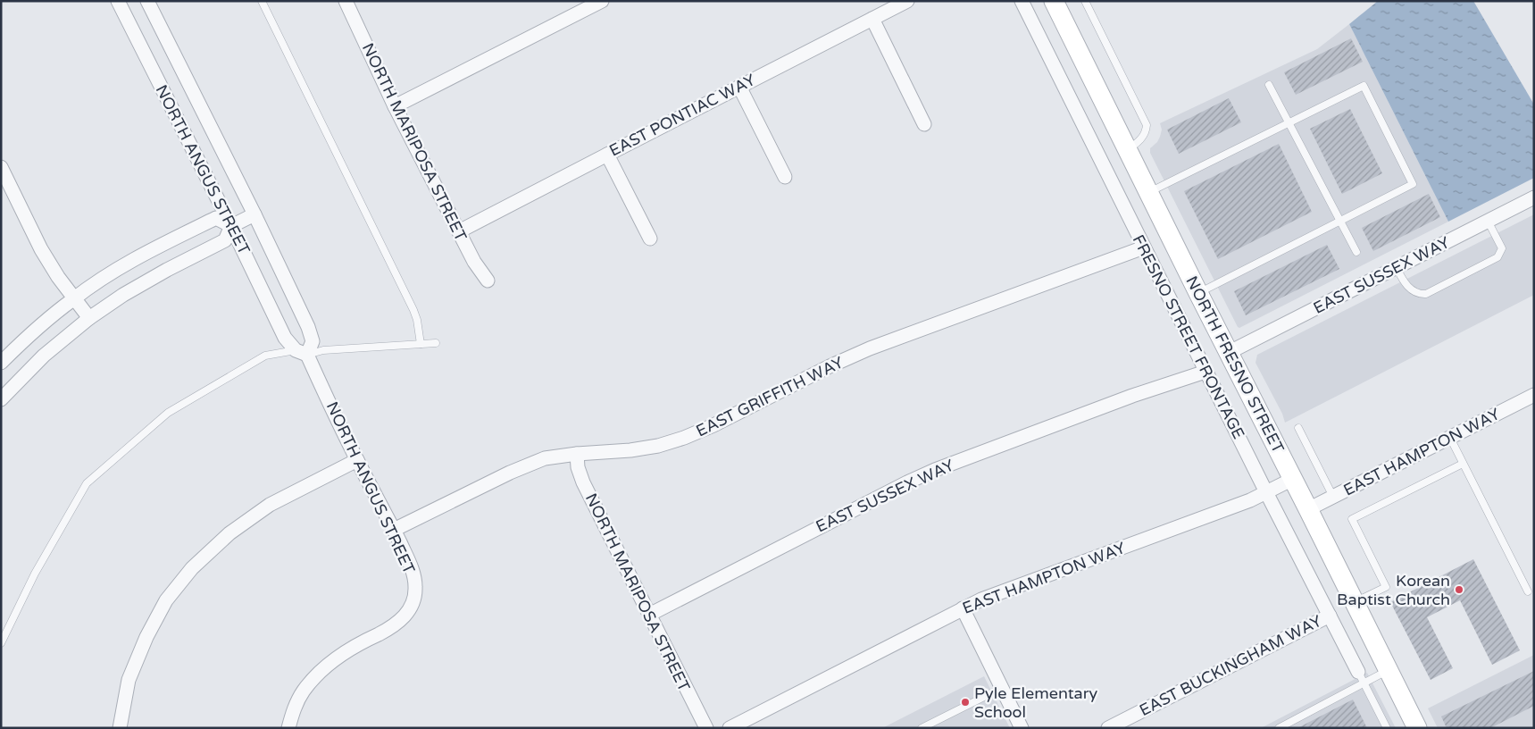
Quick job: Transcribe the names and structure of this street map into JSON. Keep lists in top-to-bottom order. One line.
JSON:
{"streets":{"main road":["NORTH FRESNO STREET"],"street":["EAST PONTIAC WAY","NORTH MARIPOSA STREET","NORTH ANGUS STREET","EAST SUSSEX WAY","FRESNO STREET FRONTAGE","EAST GRIFFITH WAY","EAST HAMPTON WAY","EAST BUCKINGHAM WAY"]},"crossings":[["EAST PONTIAC WAY","NORTH MARIPOSA STREET"],["NORTH MARIPOSA STREET","EAST SUSSEX WAY"],["NORTH MARIPOSA STREET","EAST GRIFFITH WAY"],["NORTH ANGUS STREET","EAST GRIFFITH WAY"],["EAST SUSSEX WAY","FRESNO STREET FRONTAGE"],["EAST SUSSEX WAY","NORTH FRESNO STREET"],["FRESNO STREET FRONTAGE","EAST GRIFFITH WAY"],["FRESNO STREET FRONTAGE","EAST HAMPTON WAY"],["FRESNO STREET FRONTAGE","EAST BUCKINGHAM WAY"],["NORTH FRESNO STREET","EAST HAMPTON WAY"]],"places":["Korean Baptist Church","Pyle Elementary School"]}
